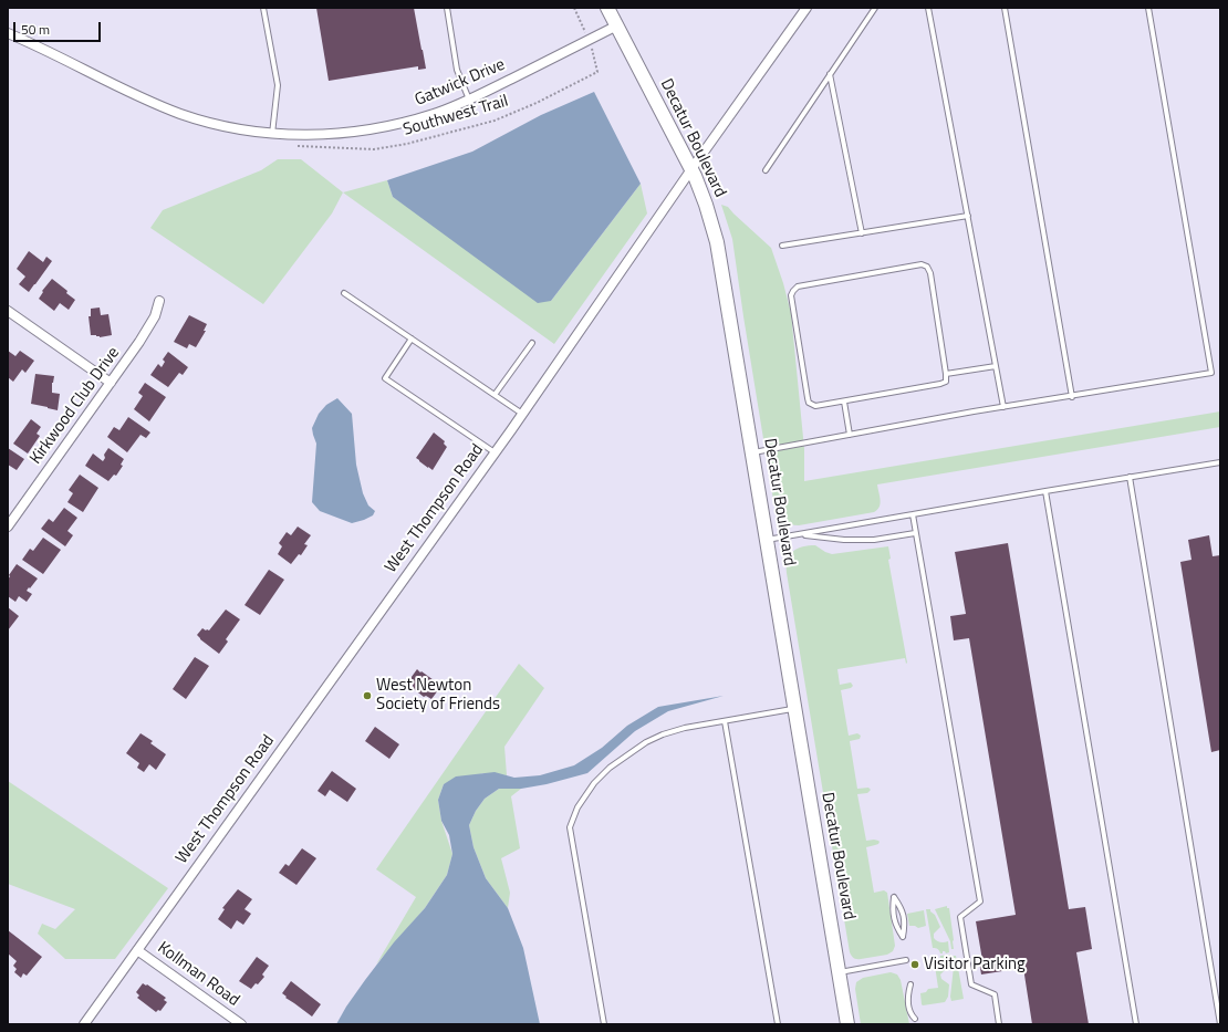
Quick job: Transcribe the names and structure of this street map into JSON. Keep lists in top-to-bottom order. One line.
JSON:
{"streets":{"street":["Gatwick Drive","Decatur Boulevard","Kirkwood Club Drive","West Thompson Road","Kollman Road"],"path":["Southwest Trail"]},"crossings":[["Gatwick Drive","Southwest Trail"],["Gatwick Drive","Decatur Boulevard"],["Decatur Boulevard","West Thompson Road"],["West Thompson Road","Kollman Road"]],"places":["West Newton Society of Friends","Visitor Parking"],"scale_bar":"50 m"}
